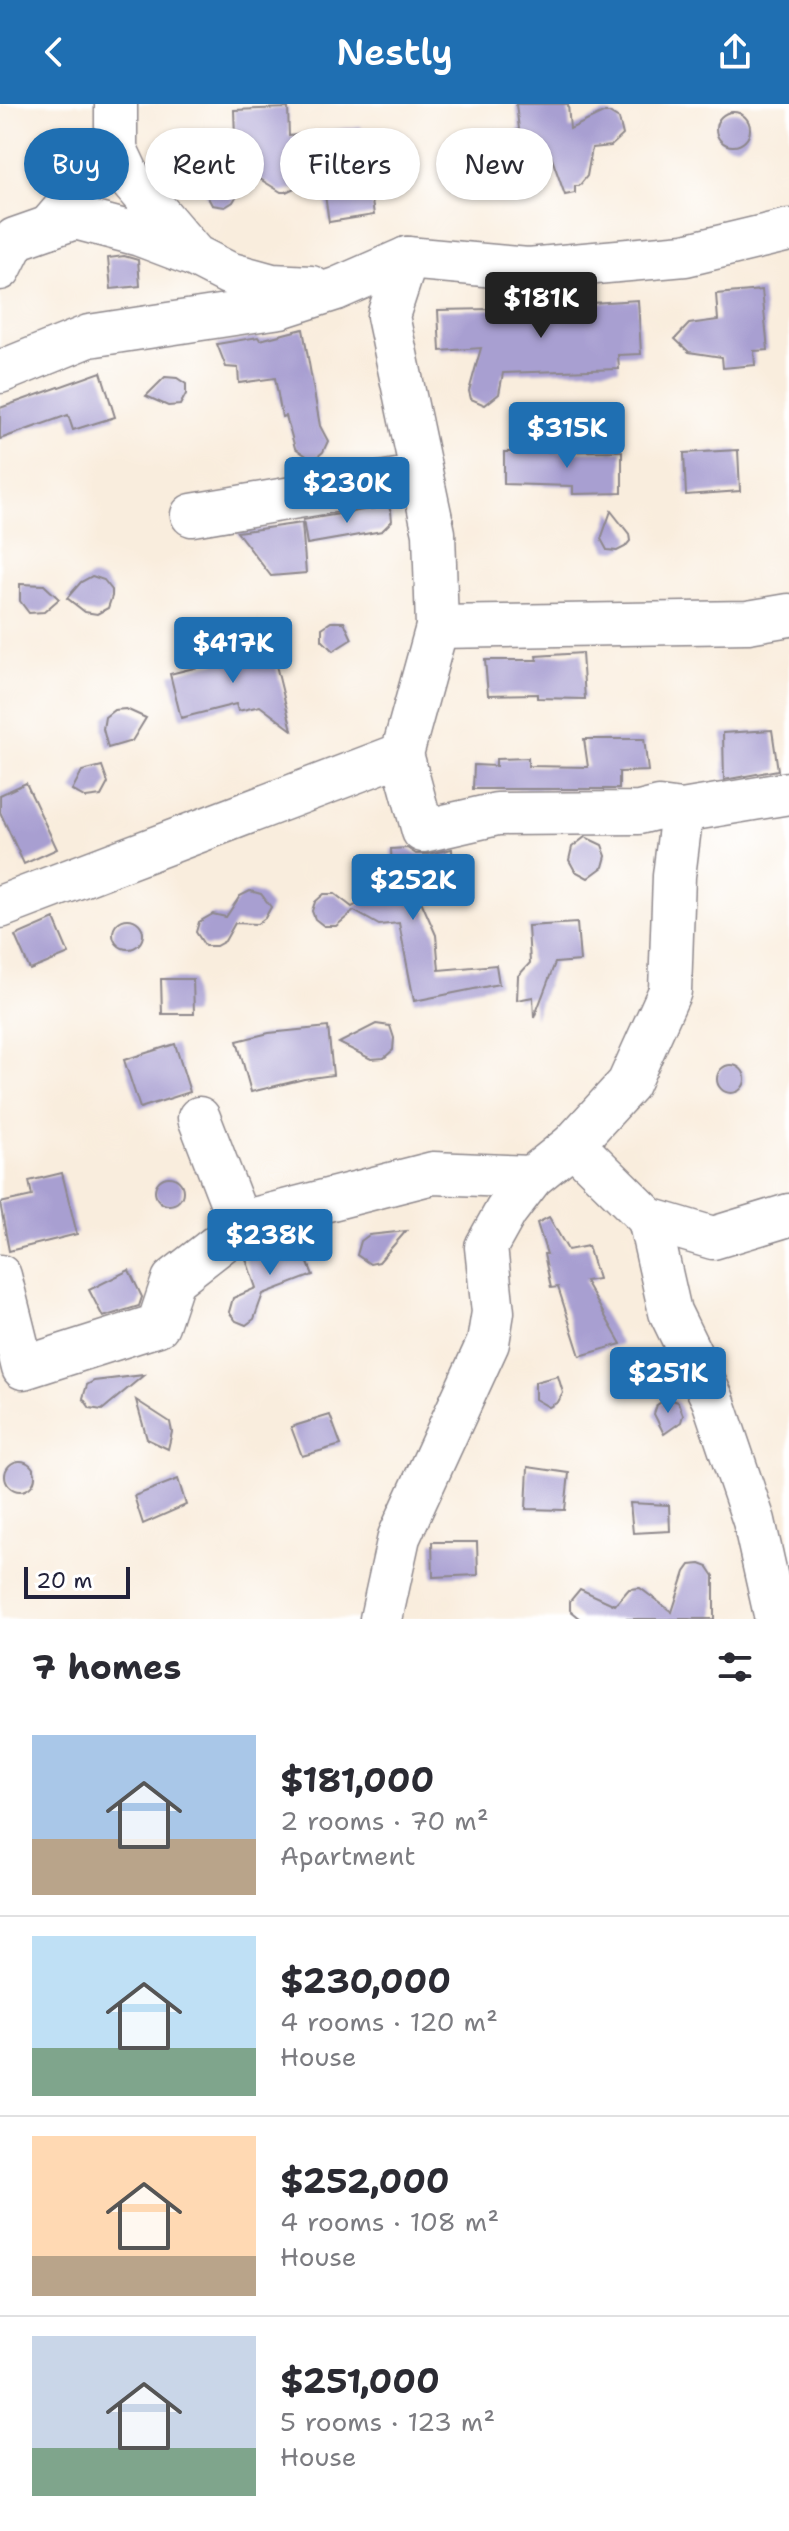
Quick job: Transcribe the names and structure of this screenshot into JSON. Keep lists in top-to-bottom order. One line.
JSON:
{"scale_bar":"20 m","page":{"header":"Nestly","chip":["Buy","Rent","Filters","New"],"price":["$181K","$315K","$230K","$417K","$252K","$238K","$251K"],"scale":"20 m","heading":"7 homes","list":[{"name":"$181,000","note":"2 rooms · 70 m² · Apartment"},{"name":"$230,000","note":"4 rooms · 120 m² · House"},{"name":"$252,000","note":"4 rooms · 108 m² · House"},{"name":"$251,000","note":"5 rooms · 123 m² · House"}]}}
